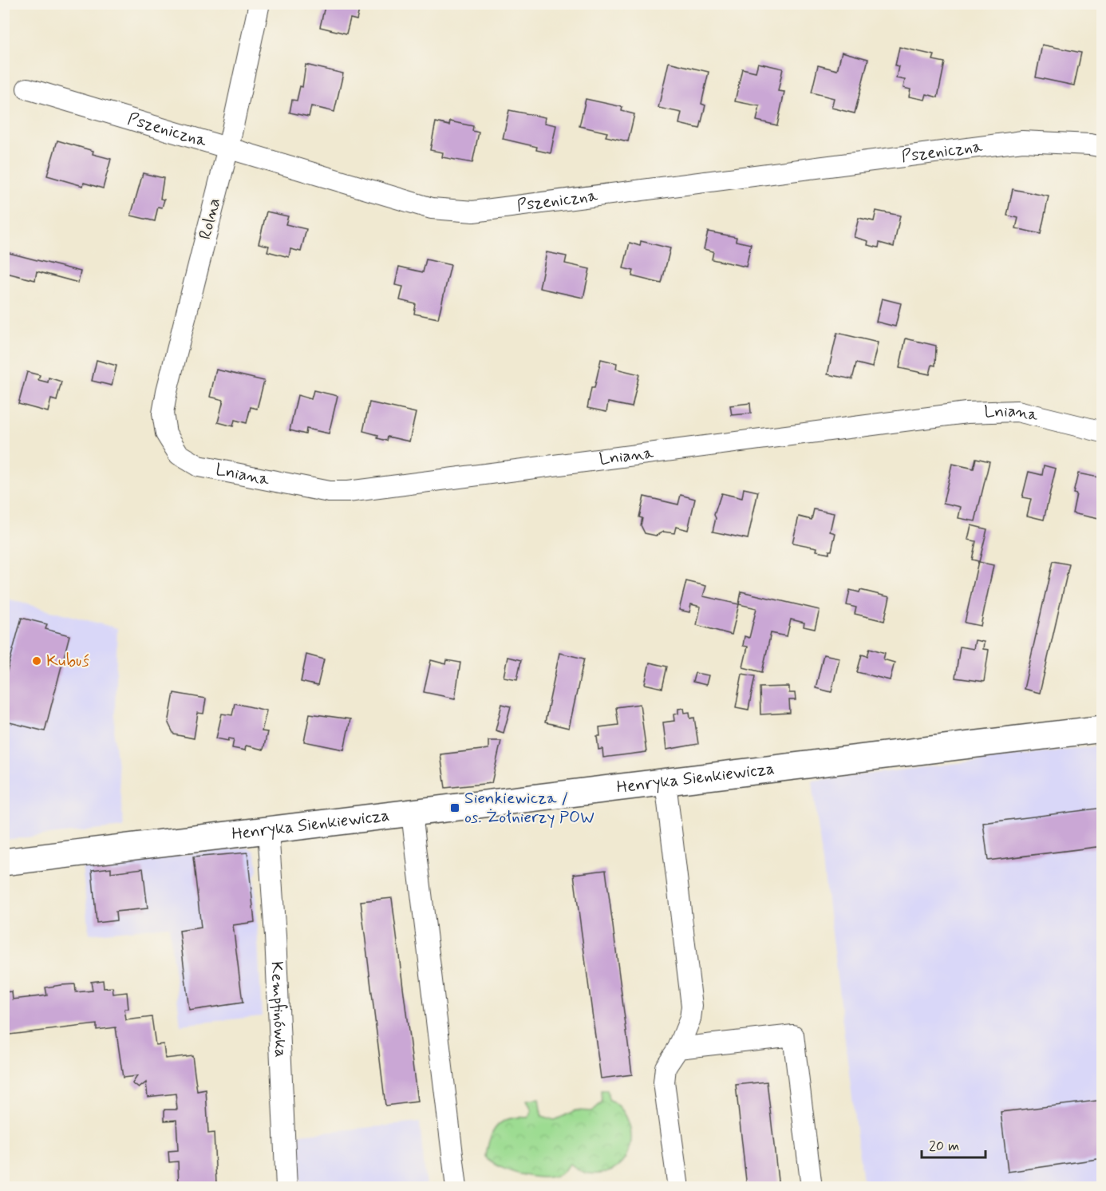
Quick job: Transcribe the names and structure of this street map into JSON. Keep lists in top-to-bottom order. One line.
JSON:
{"streets":{"street":["Pszeniczna","Rolna","Lniana","Henryka Sienkiewicza","Kempfinówka"]},"crossings":[["Pszeniczna","Rolna"],["Rolna","Lniana"],["Henryka Sienkiewicza","Kempfinówka"]],"places":{"other":["Kubuś"],"transit":["Sienkiewicza / os. Żołnierzy POW"]},"scale_bar":"20 m"}
